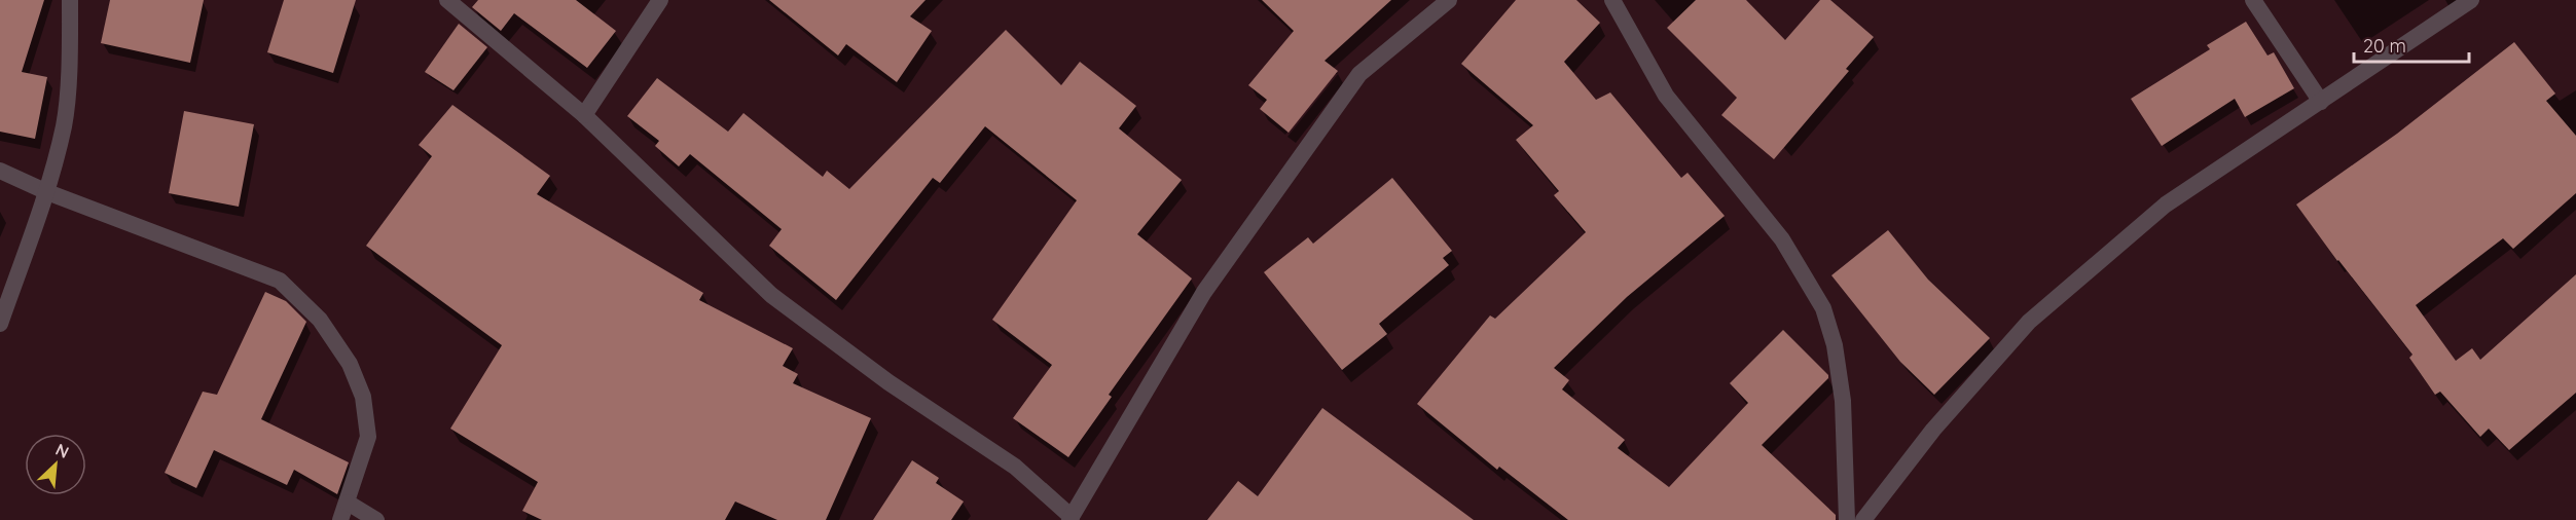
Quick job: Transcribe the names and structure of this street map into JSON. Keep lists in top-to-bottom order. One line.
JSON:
{"scale_bar":"20 m","north":"top right"}
